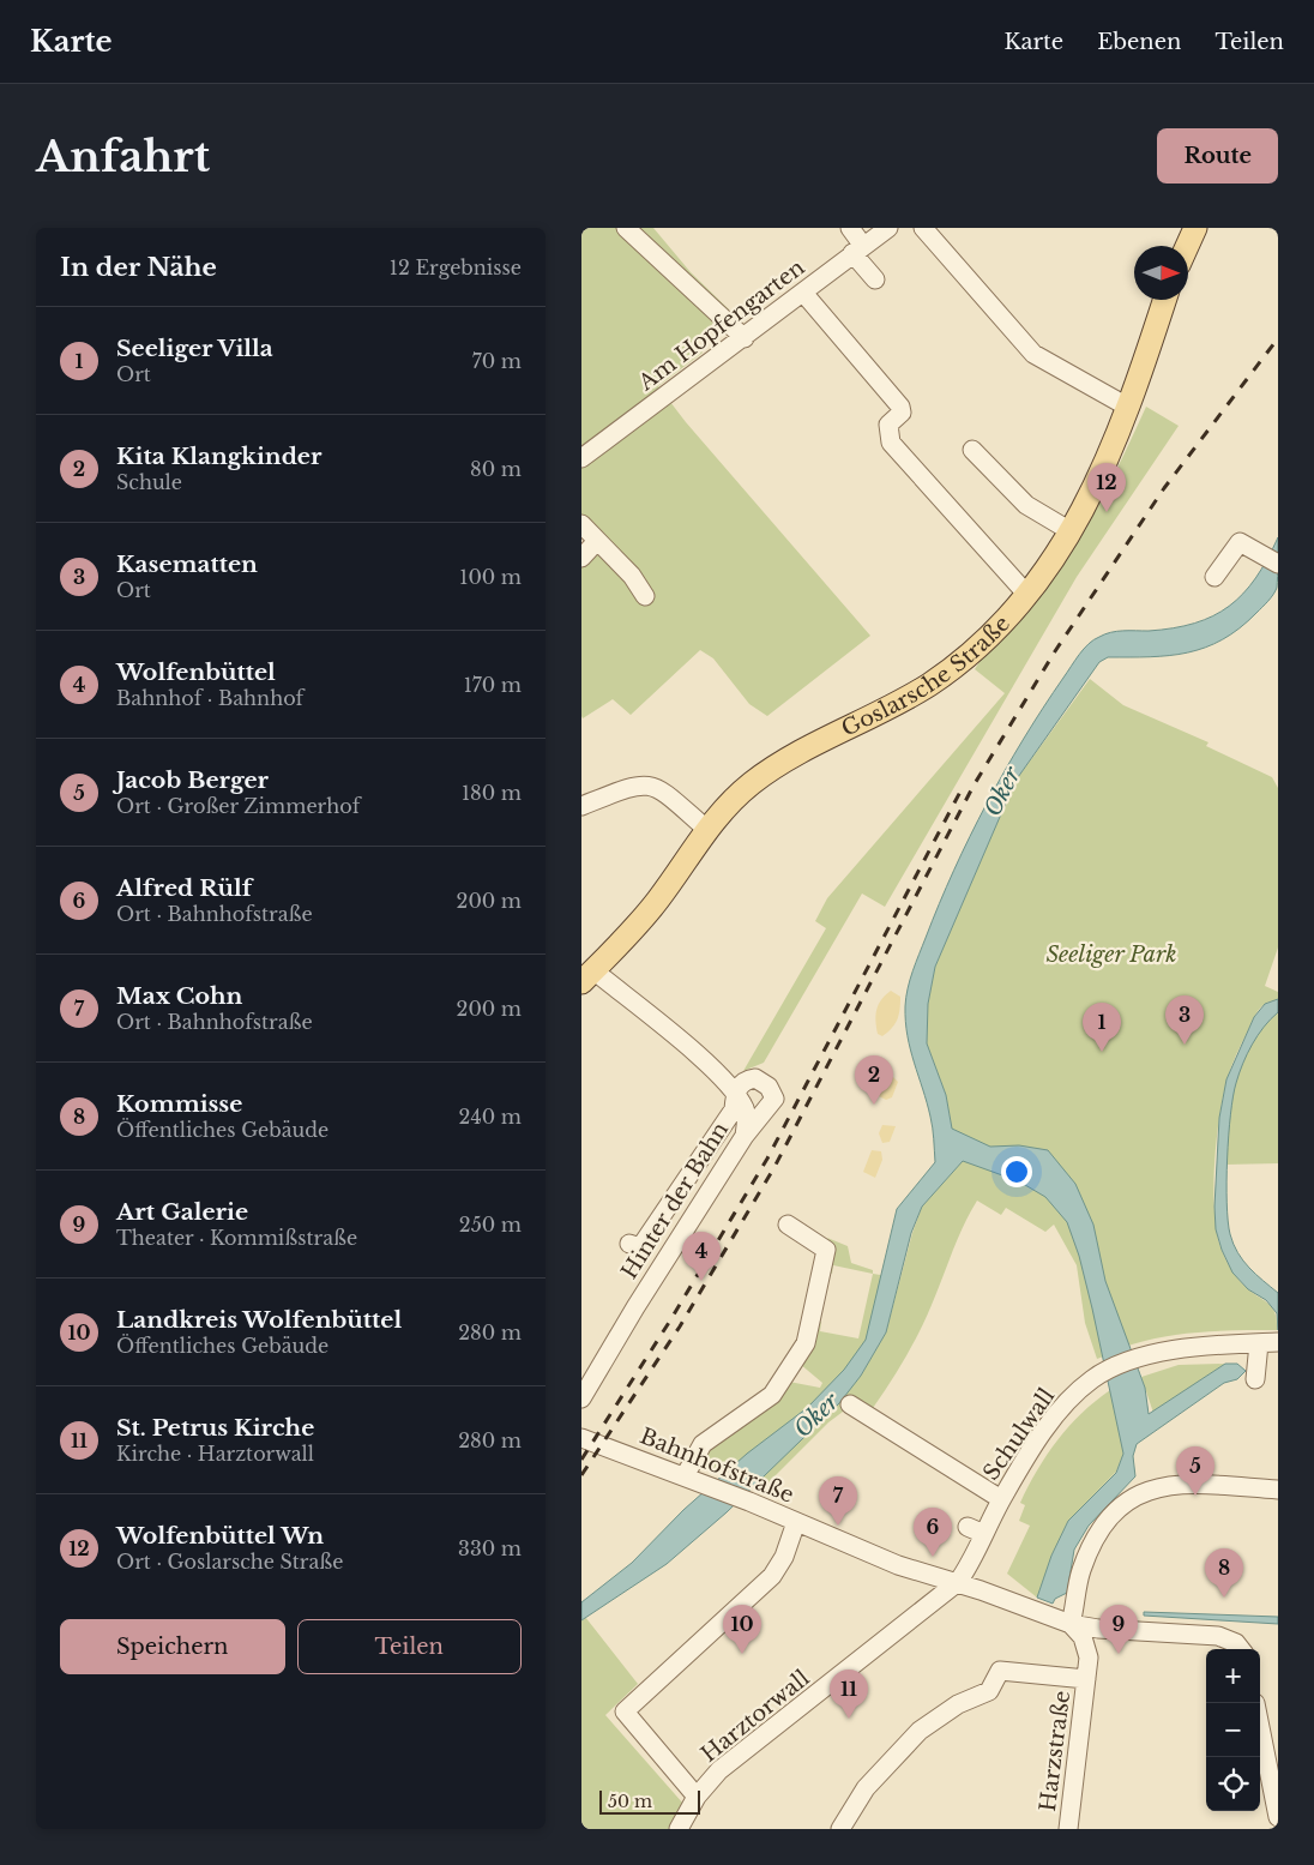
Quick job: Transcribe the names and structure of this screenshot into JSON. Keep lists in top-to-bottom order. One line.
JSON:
{"streets":{"main road":["Goslarsche Straße"],"street":["Am Hopfengarten","Hinter der Bahn","Schulwall","Bahnhofstraße","Harztorwall","Harzstraße"]},"crossings":[["Goslarsche Straße","Hinter der Bahn"],["Schulwall","Bahnhofstraße"],["Schulwall","Harztorwall"],["Bahnhofstraße","Harztorwall"],["Bahnhofstraße","Harzstraße"]],"water":["Oker"],"parks":["Seeliger Park"],"scale_bar":"50 m","north":"right","page":{"header":"Karte","nav":["Karte","Ebenen","Teilen"],"buttons":["Route",["Speichern","Teilen"]],"title":"Anfahrt","heading":["In der Nähe","12 Ergebnisse"],"list":[{"mark":"1","name":"Seeliger Villa","note":"Ort","value":"70 m"},{"mark":"2","name":"Kita Klangkinder","note":"Schule","value":"80 m"},{"mark":"3","name":"Kasematten","note":"Ort","value":"100 m"},{"mark":"4","name":"Wolfenbüttel","note":"Bahnhof · Bahnhof","value":"170 m"},{"mark":"5","name":"Jacob Berger","note":"Ort · Großer Zimmerhof","value":"180 m"},{"mark":"6","name":"Alfred Rülf","note":"Ort · Bahnhofstraße","value":"200 m"},{"mark":"7","name":"Max Cohn","note":"Ort · Bahnhofstraße","value":"200 m"},{"mark":"8","name":"Kommisse","note":"Öffentliches Gebäude","value":"240 m"},{"mark":"9","name":"Art Galerie","note":"Theater · Kommißstraße","value":"250 m"},{"mark":"10","name":"Landkreis Wolfenbüttel","note":"Öffentliches Gebäude","value":"280 m"},{"mark":"11","name":"St. Petrus Kirche","note":"Kirche · Harztorwall","value":"280 m"},{"mark":"12","name":"Wolfenbüttel Wn","note":"Ort · Goslarsche Straße","value":"330 m"}],"pins":["12","3","1","2","4","5","7","6","8","9","10","11"],"map_buttons":["+","−"],"scale":"50 m"}}
